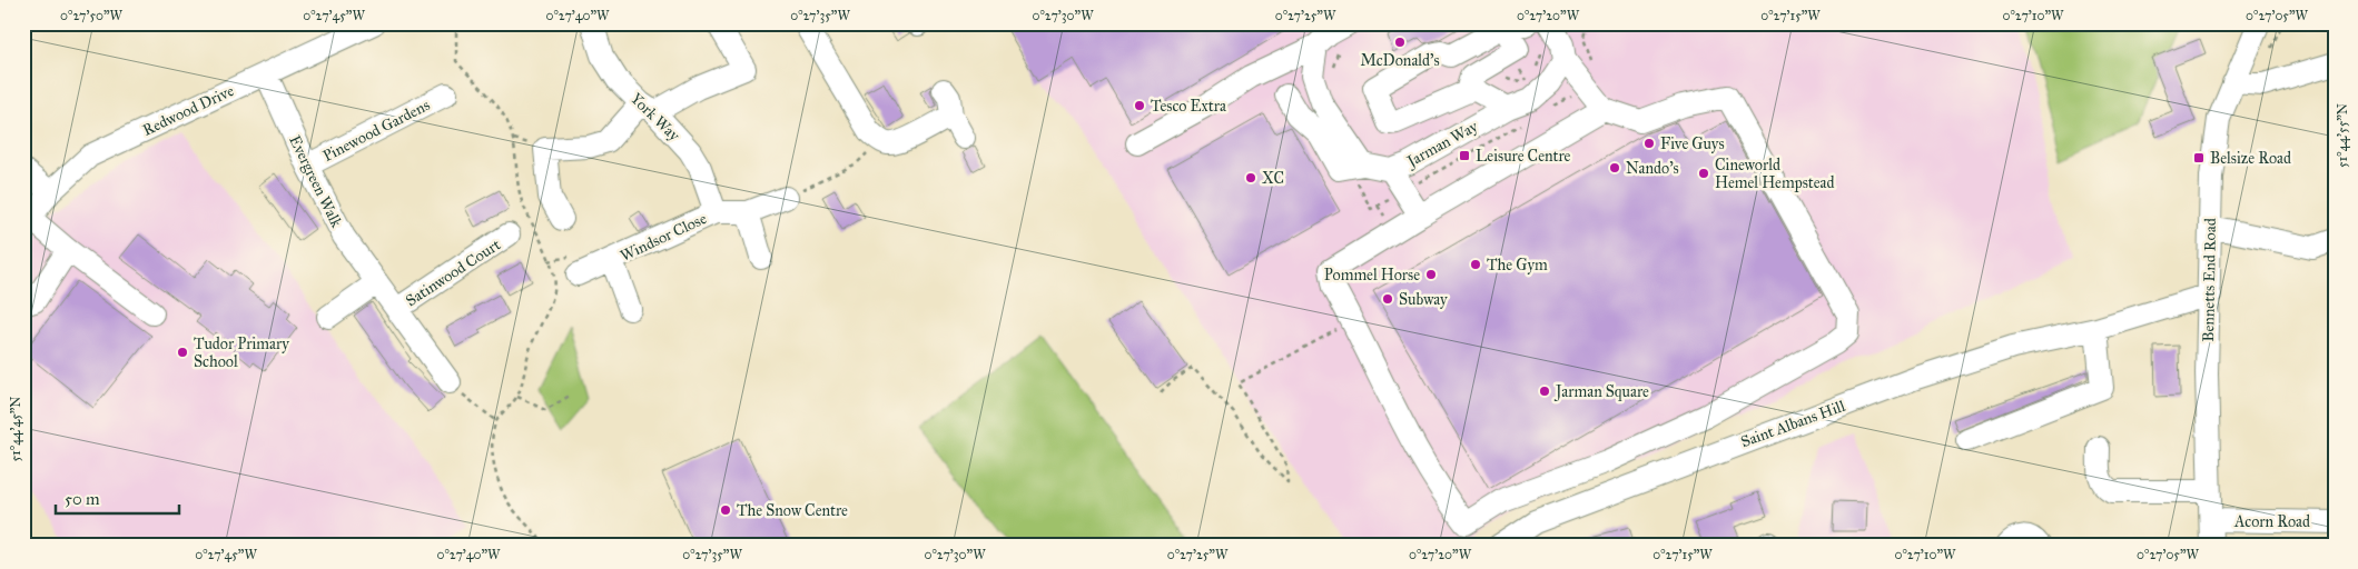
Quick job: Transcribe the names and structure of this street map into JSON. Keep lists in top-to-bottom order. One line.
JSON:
{"streets":{"street":["Redwood Drive","York Way","Pinewood Gardens","Jarman Way","Evergreen Walk","Windsor Close","Satinwood Court","Bennetts End Road","Saint Albans Hill","Acorn Road"]},"crossings":[["Redwood Drive","Evergreen Walk"],["York Way","Windsor Close"],["Pinewood Gardens","Evergreen Walk"],["Evergreen Walk","Satinwood Court"],["Bennetts End Road","Saint Albans Hill"],["Bennetts End Road","Acorn Road"]],"places":{"other":["McDonald's","Tesco Extra","Five Guys","Nando's","Cineworld Hemel Hempstead","XC","The Gym","Pommel Horse","Subway","Tudor Primary School","Jarman Square","The Snow Centre"],"transit":["Leisure Centre","Belsize Road"]},"scale_bar":"50 m","coordinates":["0°27'50\"W","0°27'45\"W","0°27'40\"W","0°27'35\"W","0°27'30\"W","0°27'25\"W","0°27'20\"W","0°27'15\"W","0°27'10\"W","0°27'05\"W","51°44'55\"N","51°44'45\"N"]}
